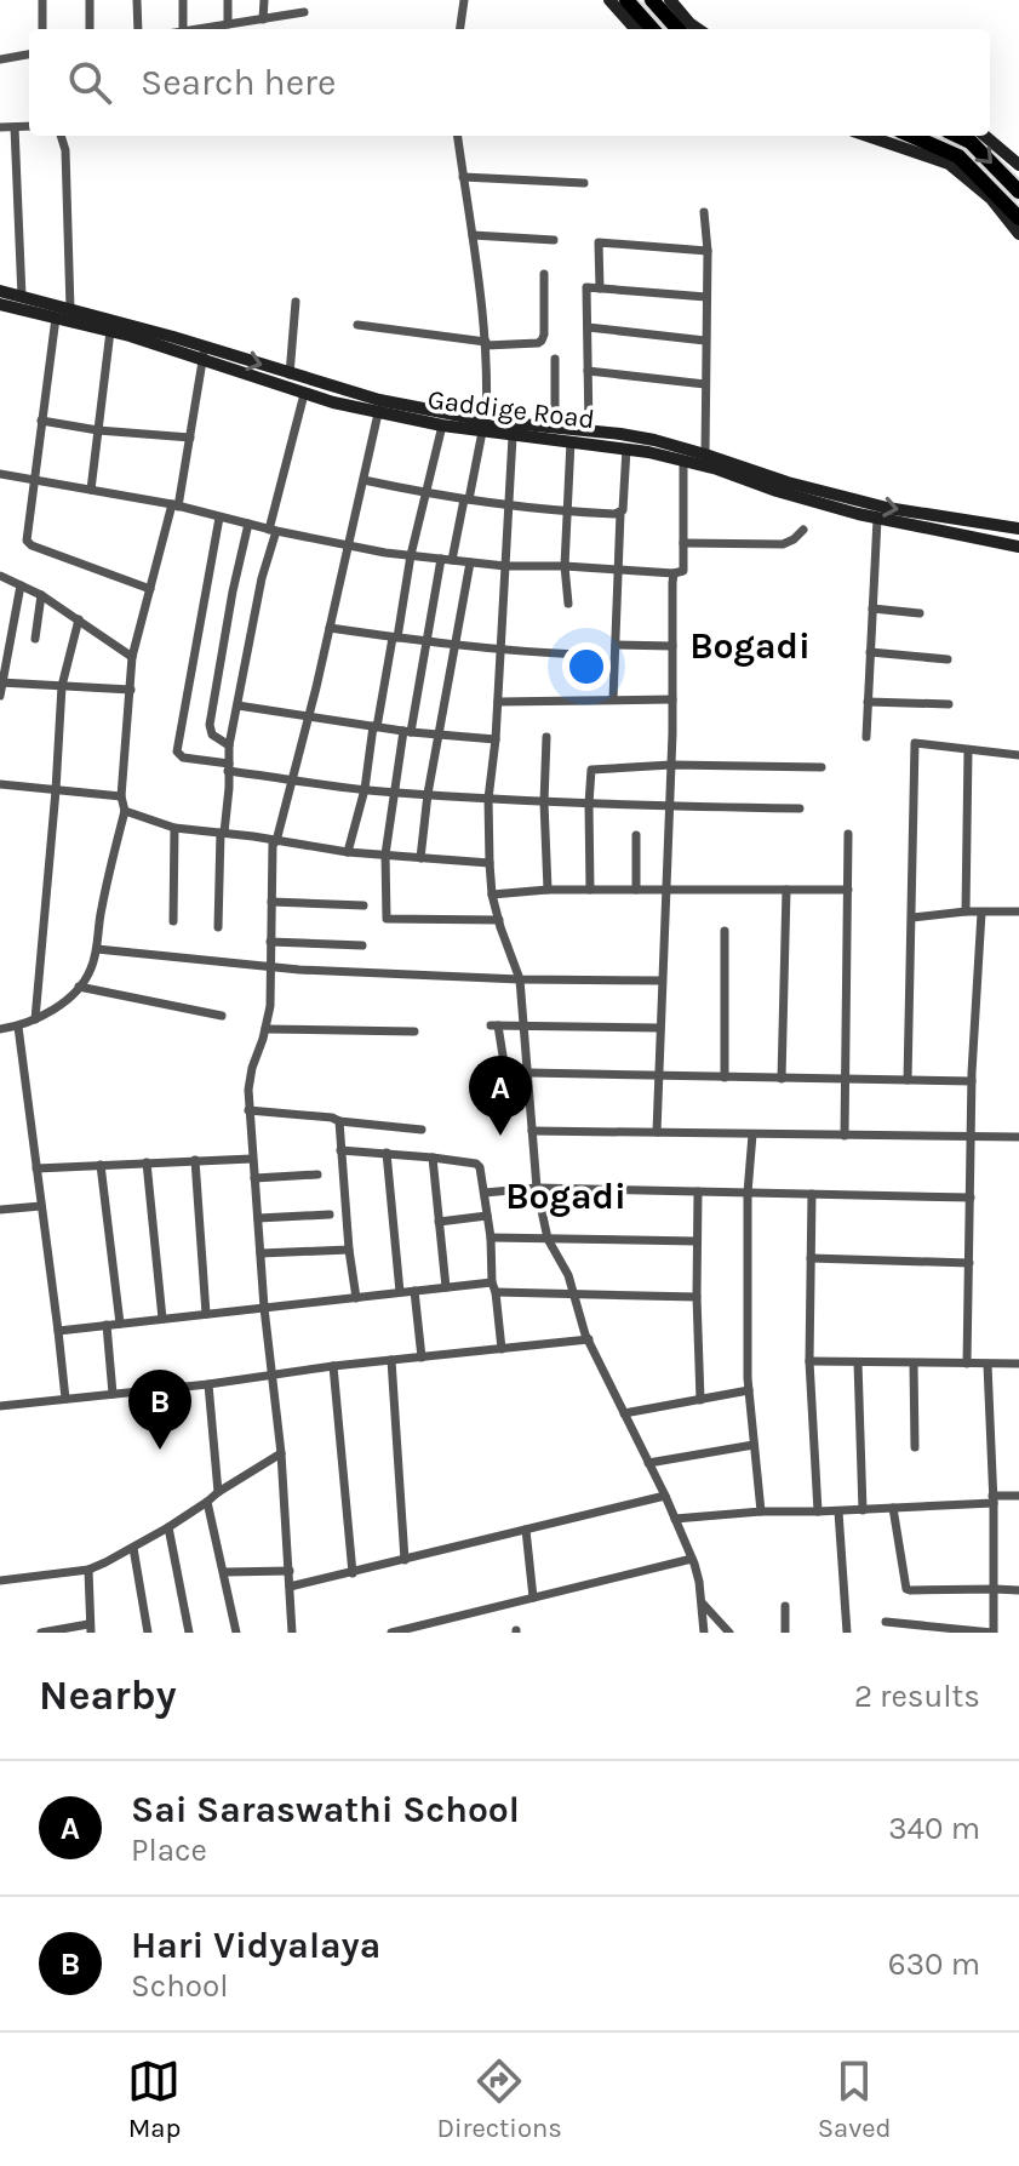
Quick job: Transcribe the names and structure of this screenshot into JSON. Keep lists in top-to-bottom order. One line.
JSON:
{"streets":{"main road":["Gaddige Road"]},"districts":["Bogadi","Bogadi"],"page":{"search":"Search here","pins":["A","B"],"heading":["Nearby","2 results"],"list":[{"mark":"A","name":"Sai Saraswathi School","note":"Place","value":"340 m"},{"mark":"B","name":"Hari Vidyalaya","note":"School","value":"630 m"}],"nav":["Map","Directions","Saved"]}}
